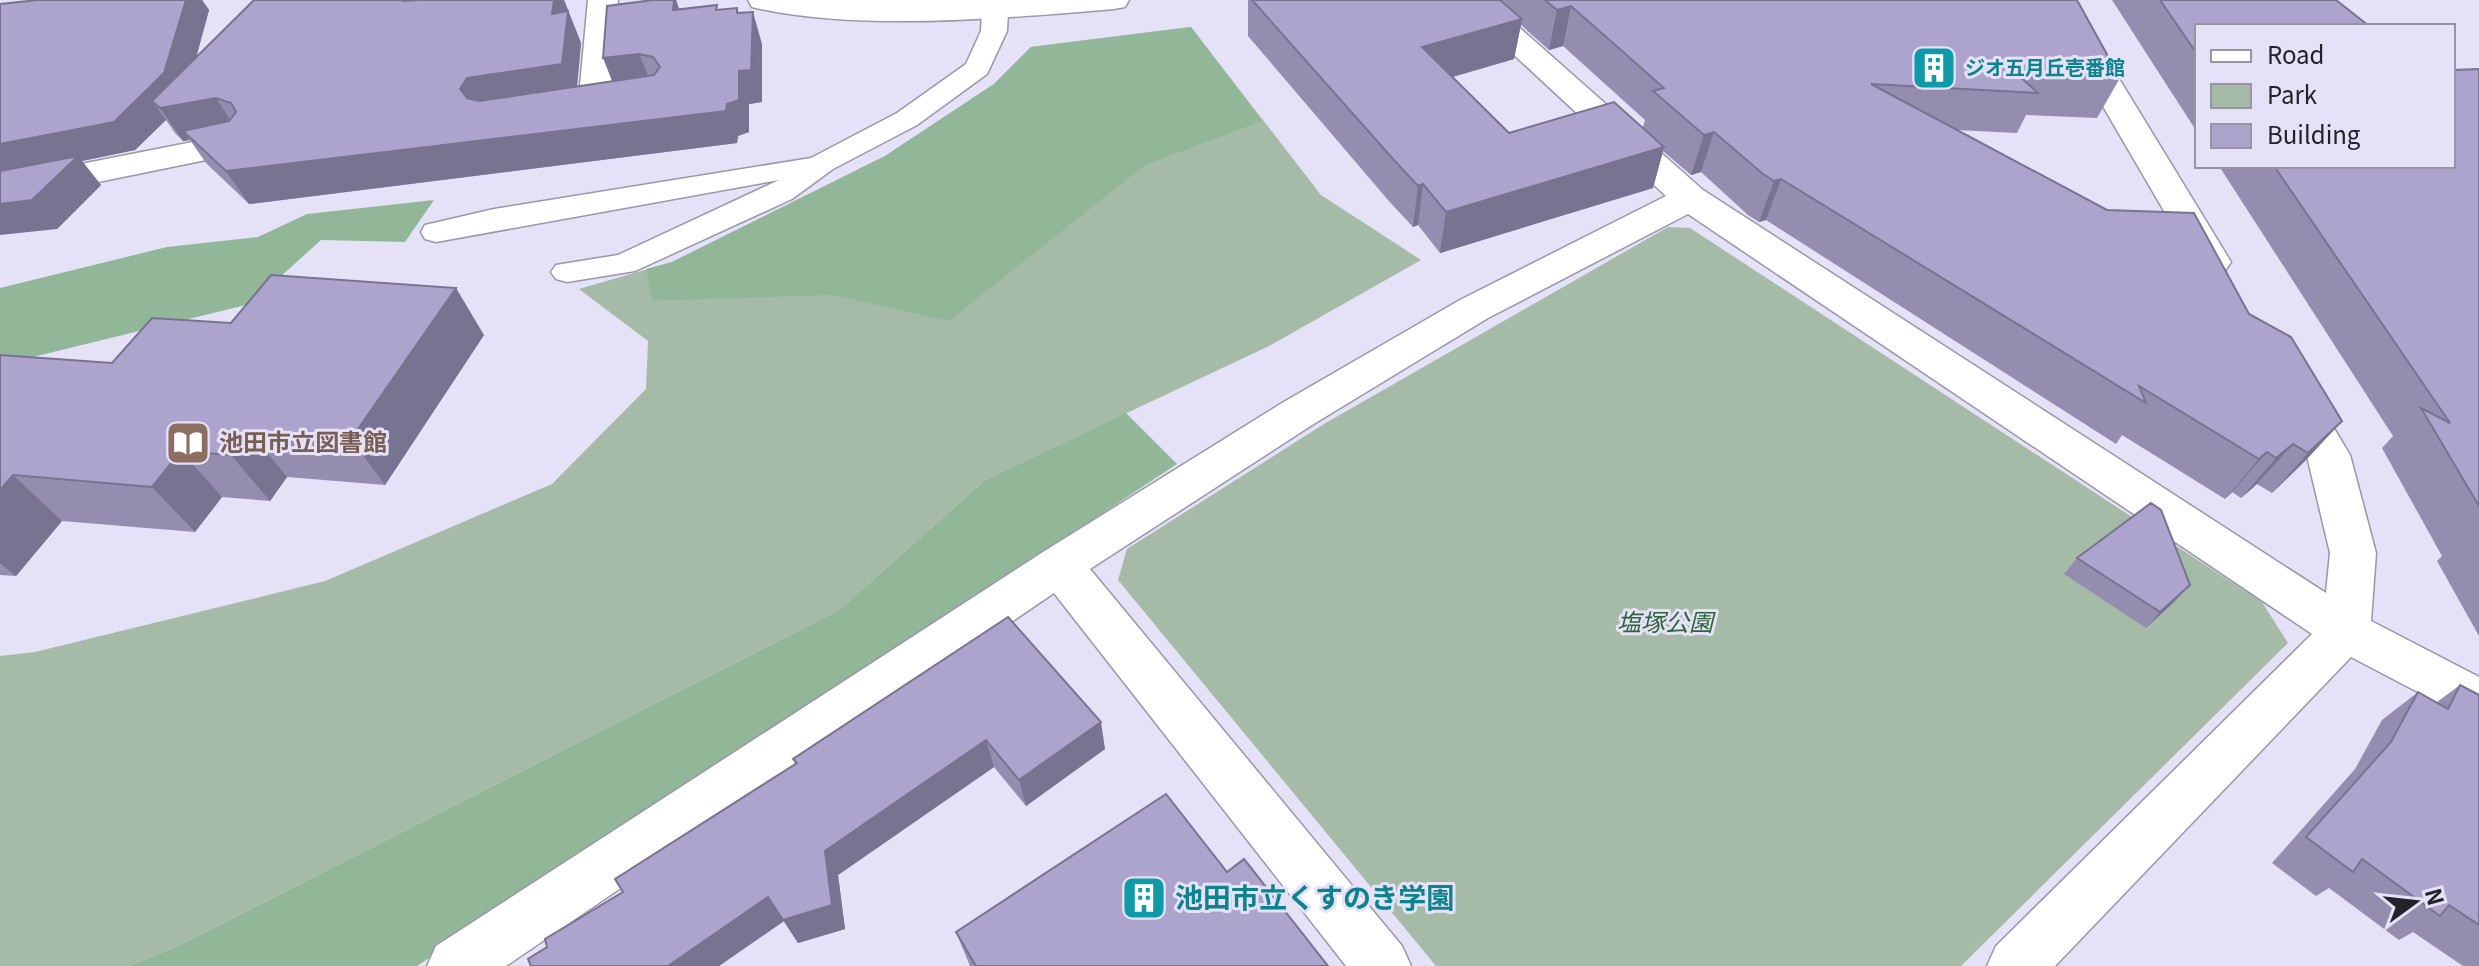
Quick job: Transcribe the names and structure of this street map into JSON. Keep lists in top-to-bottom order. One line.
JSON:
{"parks":["塩塚公園"],"places":{"building":["ジオ五月丘壱番館","池田市立くすのき学園"],"library":["池田市立図書館"]},"legend":["Road","Park","Building"],"north":"right"}
